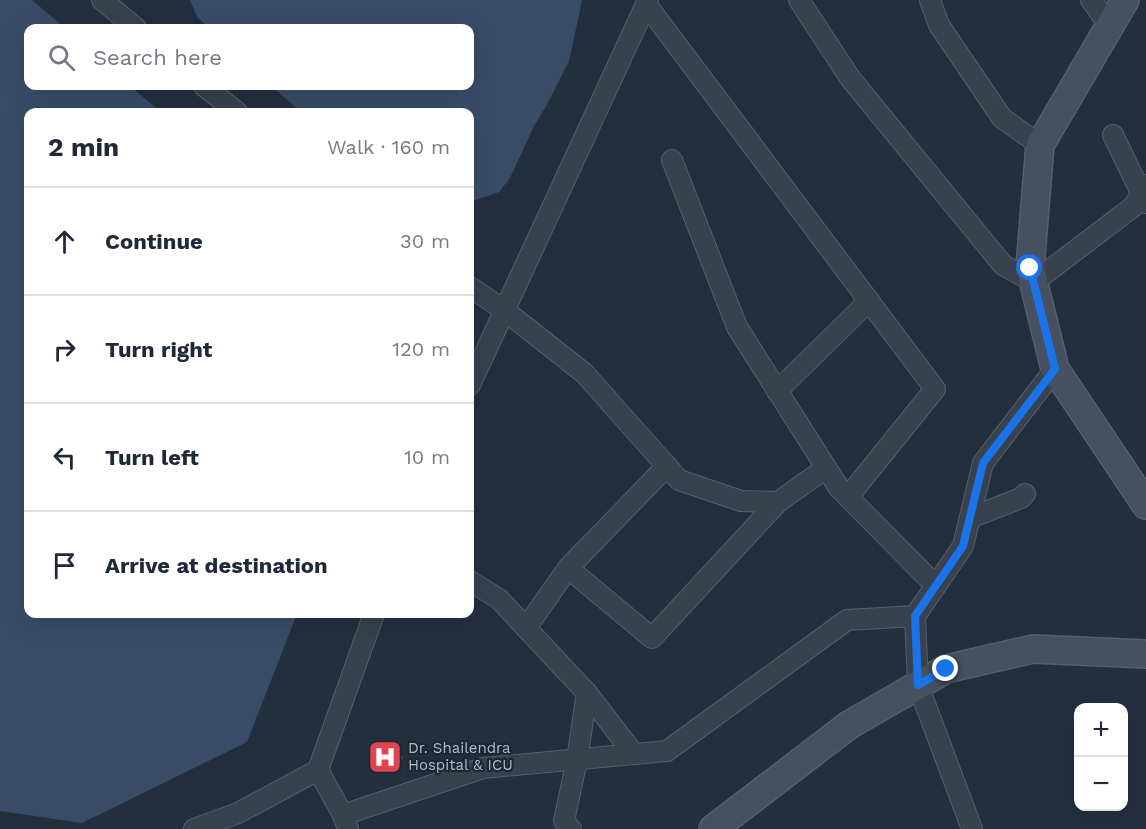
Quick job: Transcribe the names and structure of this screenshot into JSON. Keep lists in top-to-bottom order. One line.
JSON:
{"places":{"hospital":["Dr. Shailendra Hospital & ICU"]},"page":{"search":"Search here","heading":["2 min","Walk · 160 m"],"list":[["Continue","30 m"],["Turn right","120 m"],["Turn left","10 m"],"Arrive at destination"],"map_buttons":["+","−"]}}
